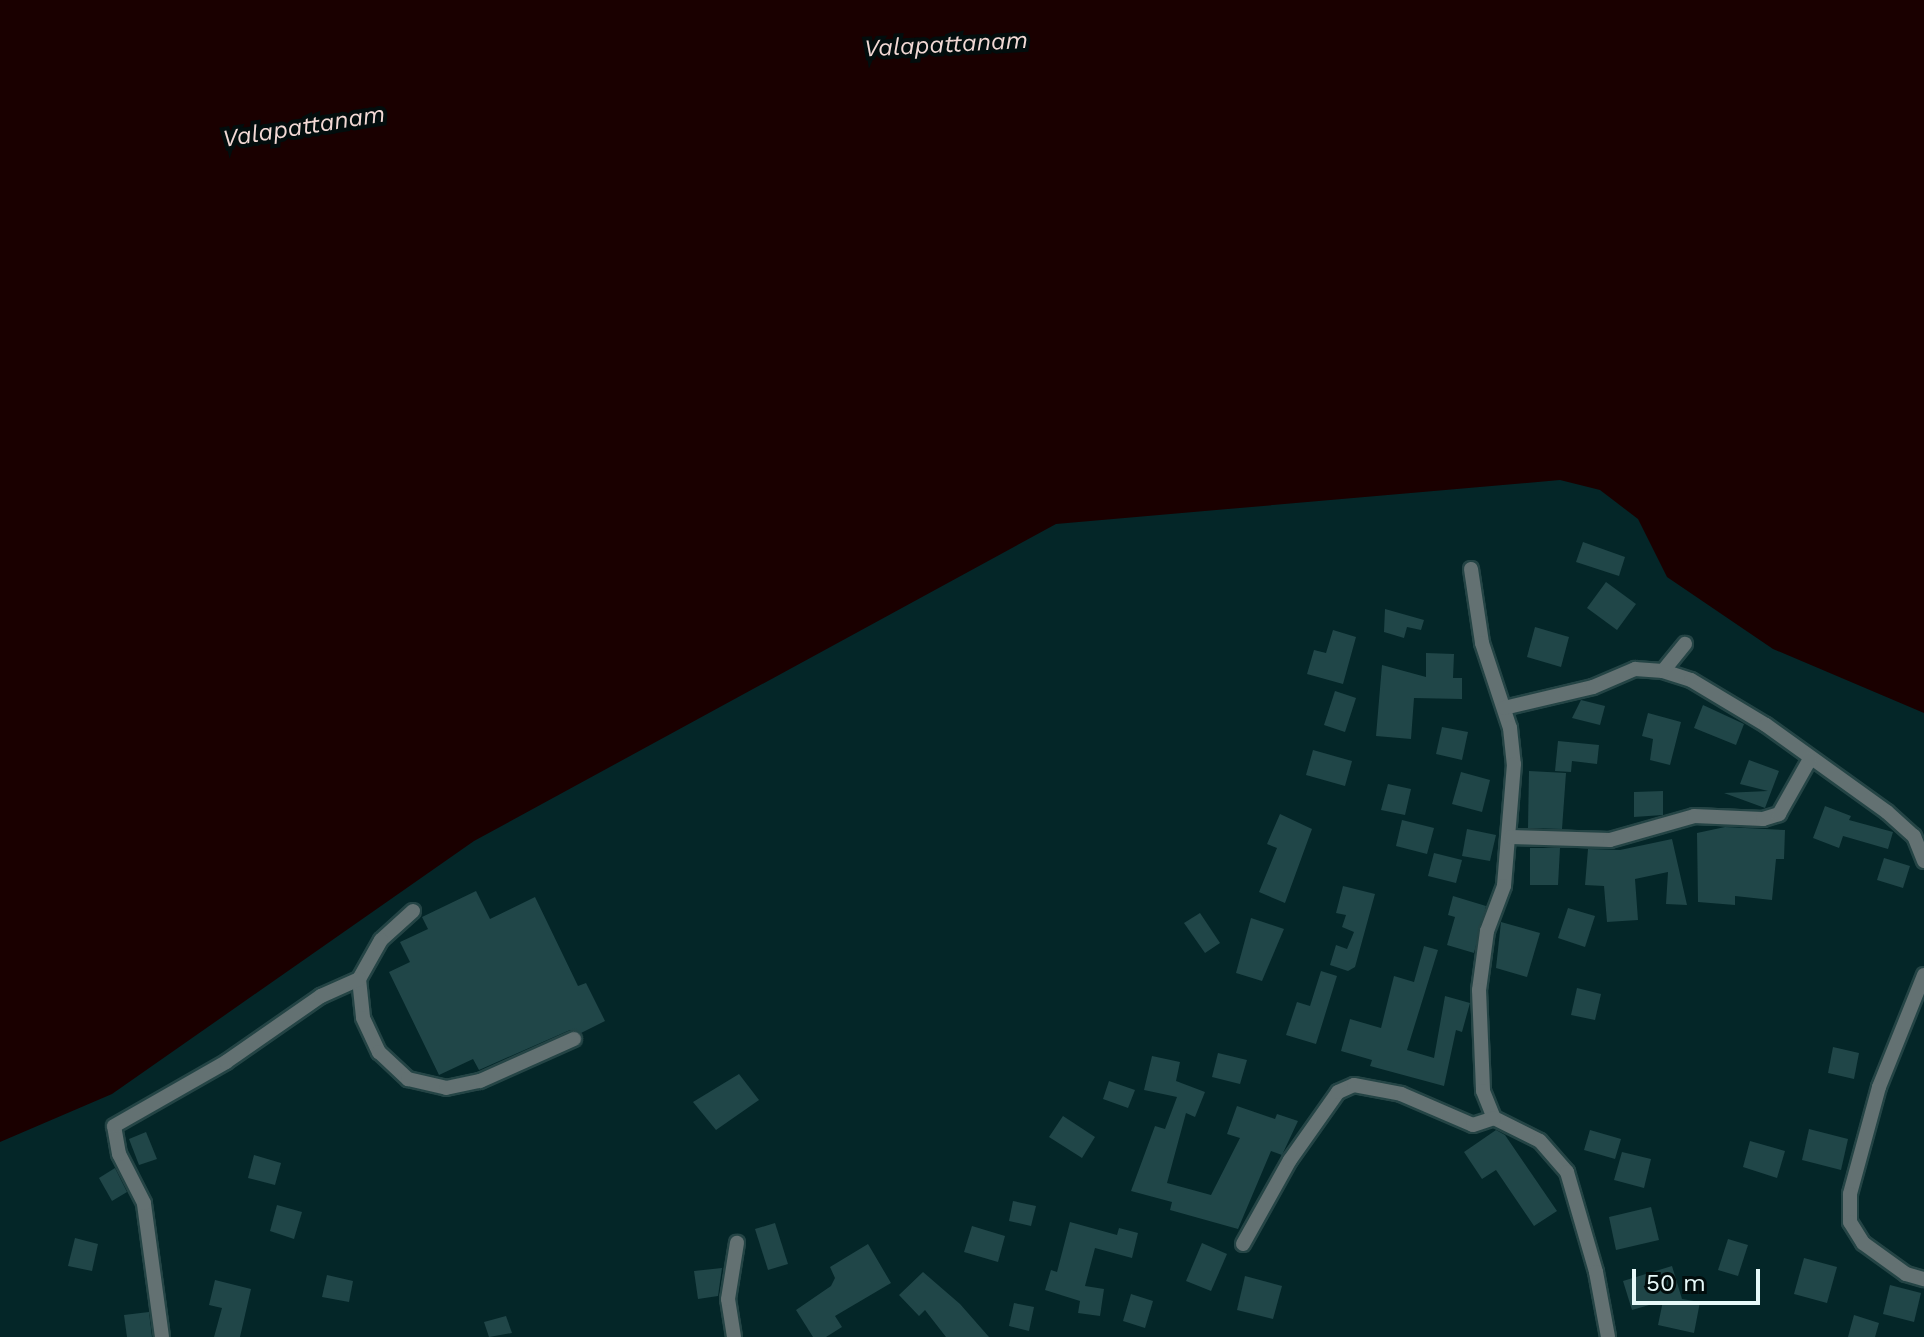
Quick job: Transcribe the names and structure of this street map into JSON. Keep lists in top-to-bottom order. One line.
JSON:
{"water":["Valapattanam"],"scale_bar":"50 m"}
